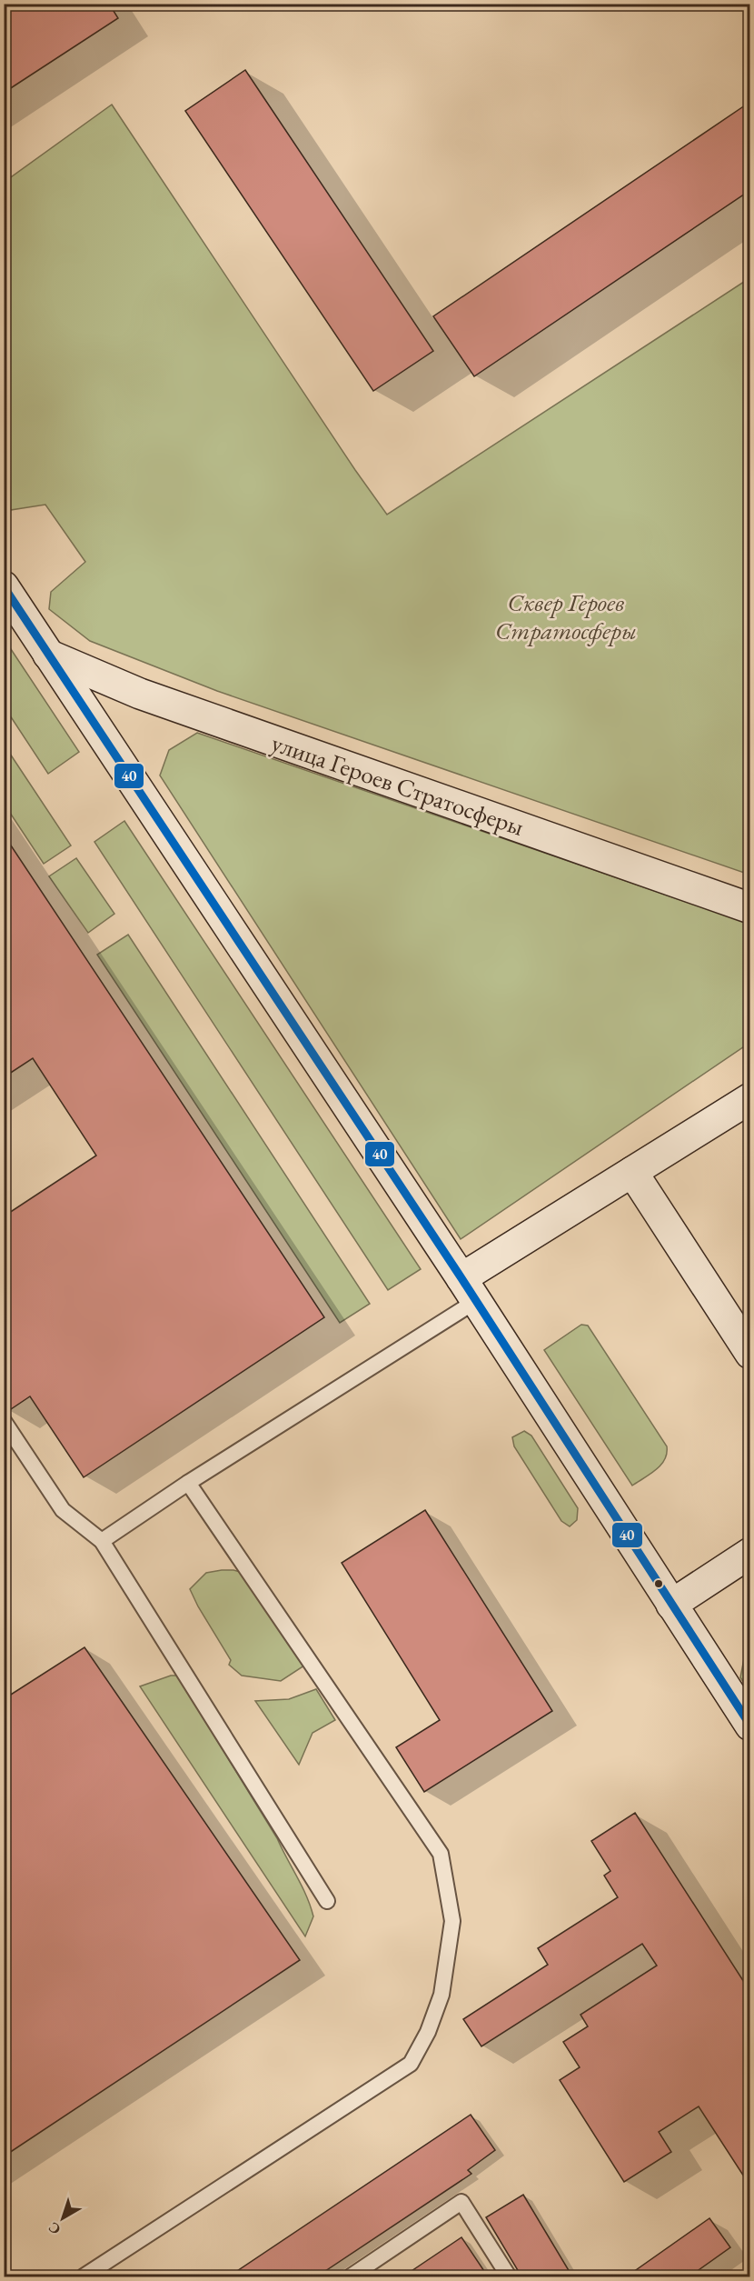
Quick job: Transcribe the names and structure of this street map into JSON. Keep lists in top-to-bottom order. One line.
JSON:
{"streets":{"street":["улица Героев Стратосферы"]},"parks":["Сквер Героев Стратосферы"],"lines":["transit line 40"],"north":"bottom left"}
